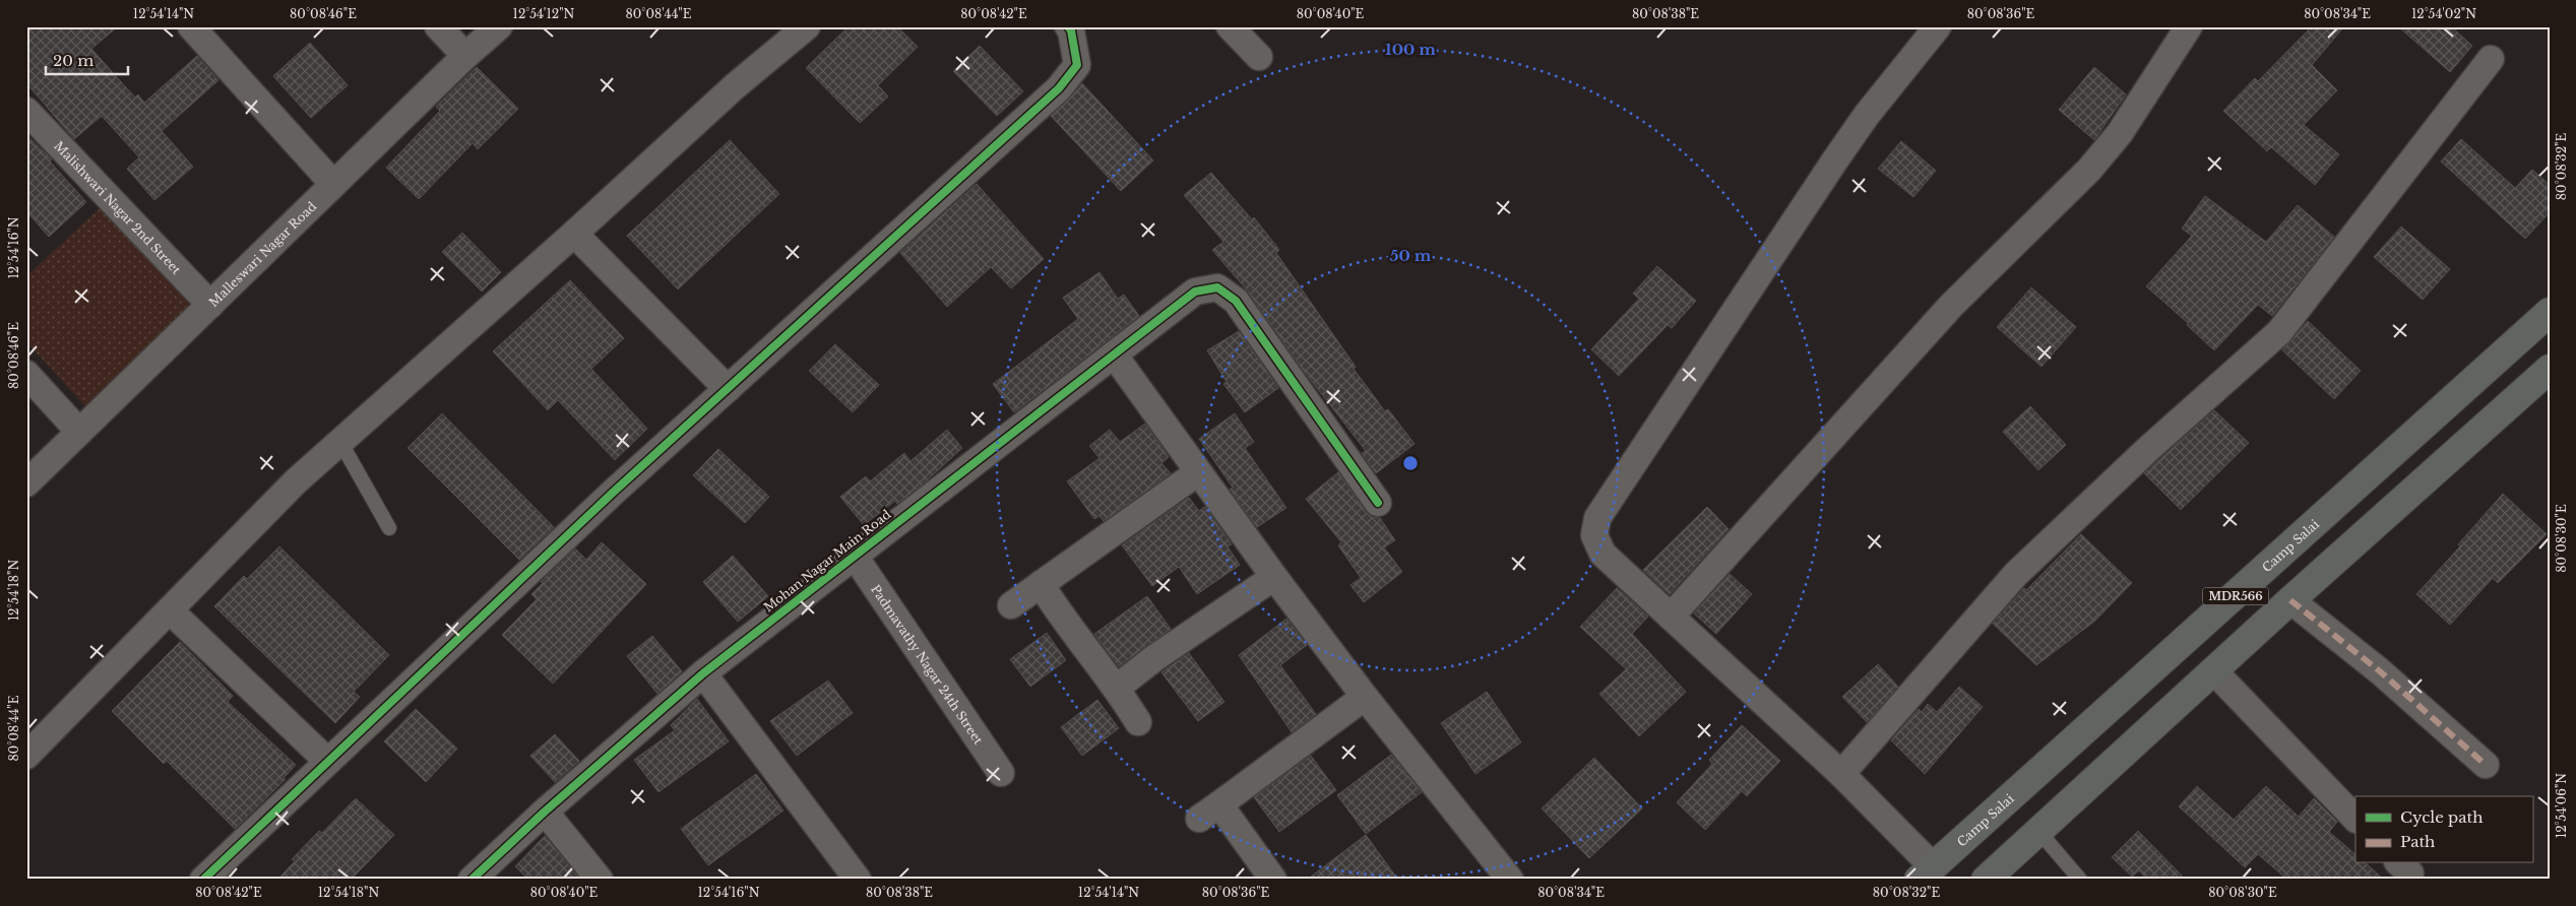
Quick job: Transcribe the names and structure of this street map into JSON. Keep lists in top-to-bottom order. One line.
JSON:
{"streets":{"main road":["Camp Salai","MDR566"],"street":["Malishwari Nagar 2nd Street","Malleswari Nagar Road","Mohan Nagar Main Road","Padmavathy Nagar 24th Street"]},"crossings":[["Malishwari Nagar 2nd Street","Malleswari Nagar Road"],["Mohan Nagar Main Road","Padmavathy Nagar 24th Street"]],"legend":["Cycle path","Path"],"scale_bar":"20 m","coordinates":["12°54'14\"N","80°08'46\"E","12°54'12\"N","80°08'44\"E","80°08'42\"E","80°08'40\"E","80°08'38\"E","80°08'36\"E","80°08'34\"E","12°54'02\"N","80°08'32\"E","12°54'16\"N","80°08'30\"E","12°54'18\"N","12°54'06\"N"],"rings":["100 m","50 m"]}
